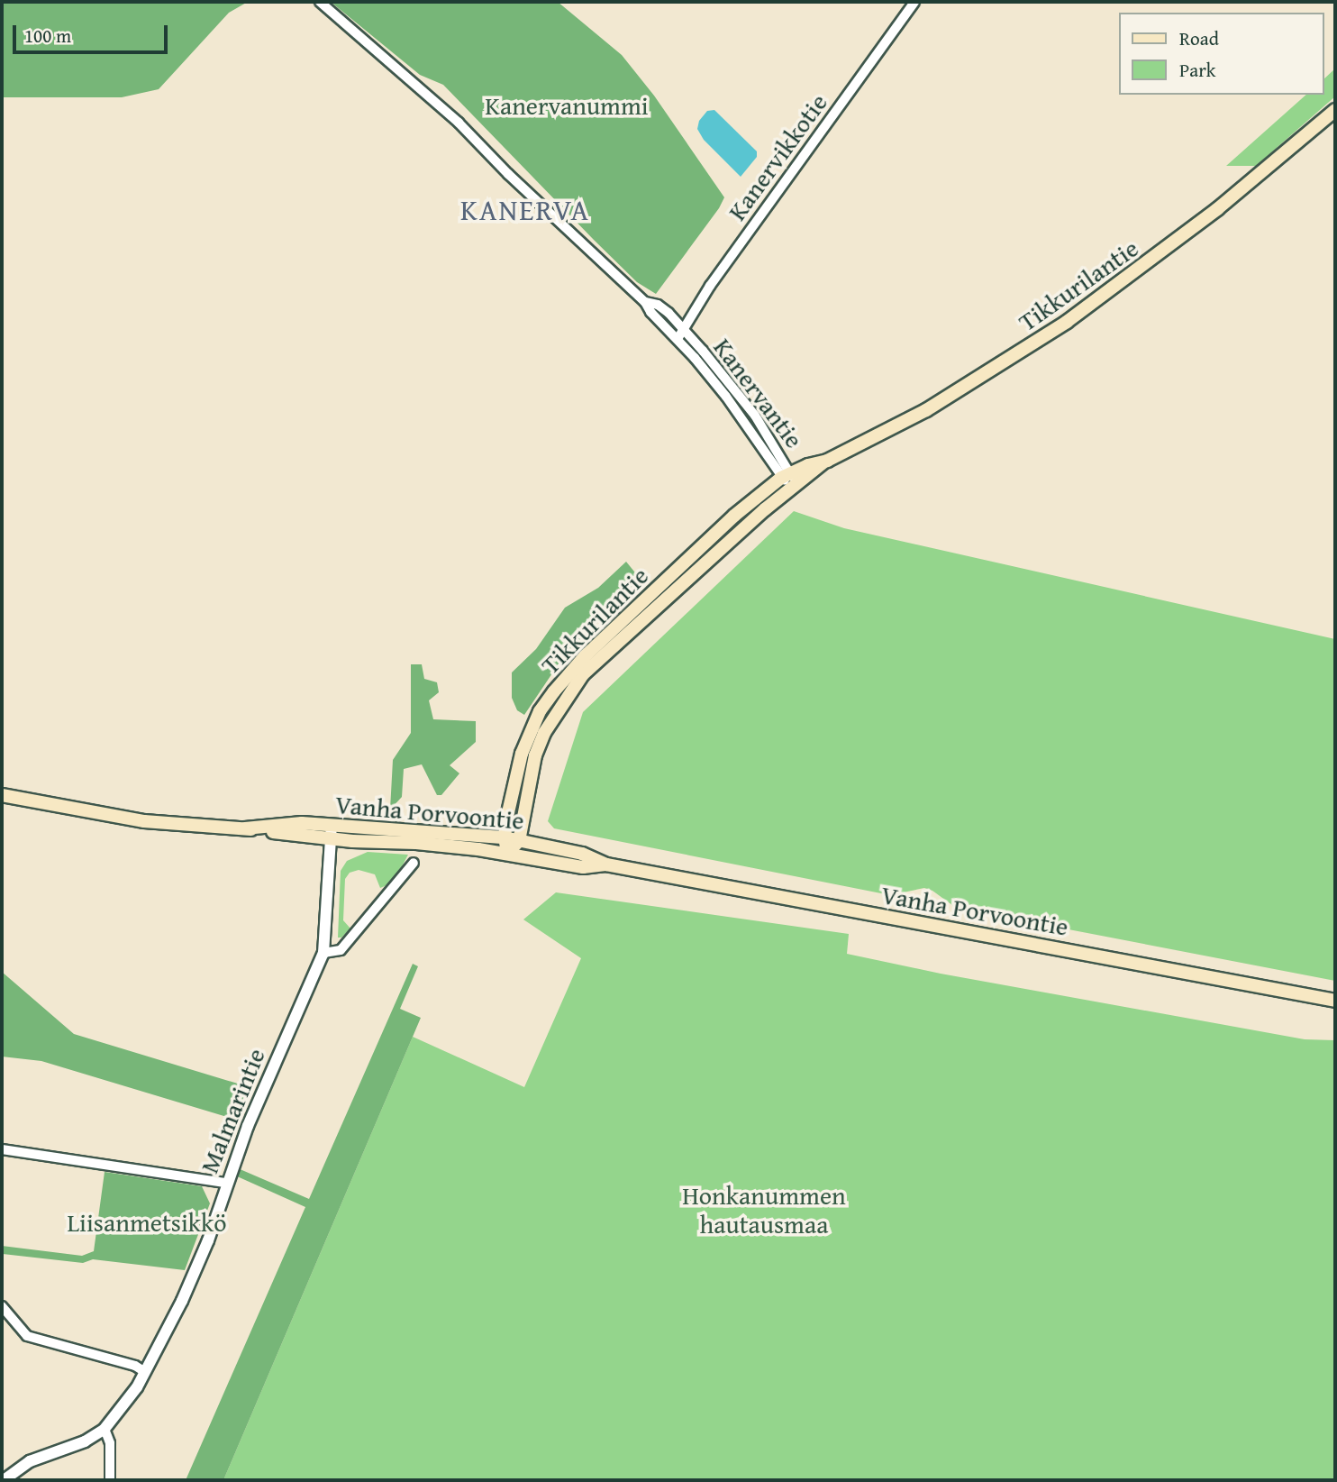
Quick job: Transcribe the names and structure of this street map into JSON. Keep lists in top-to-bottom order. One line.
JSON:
{"streets":{"main road":["Tikkurilantie","Vanha Porvoontie"],"street":["Kanervikkotie","Kanervantie","Malmarintie"]},"crossings":[["Kanervikkotie","Kanervantie"],["Tikkurilantie","Kanervantie"],["Tikkurilantie","Vanha Porvoontie"],["Vanha Porvoontie","Malmarintie"]],"districts":["KANERVA"],"parks":["Kanervanummi","Honkanummen hautausmaa","Liisanmetsikkö"],"legend":["Road","Park"],"scale_bar":"100 m"}
